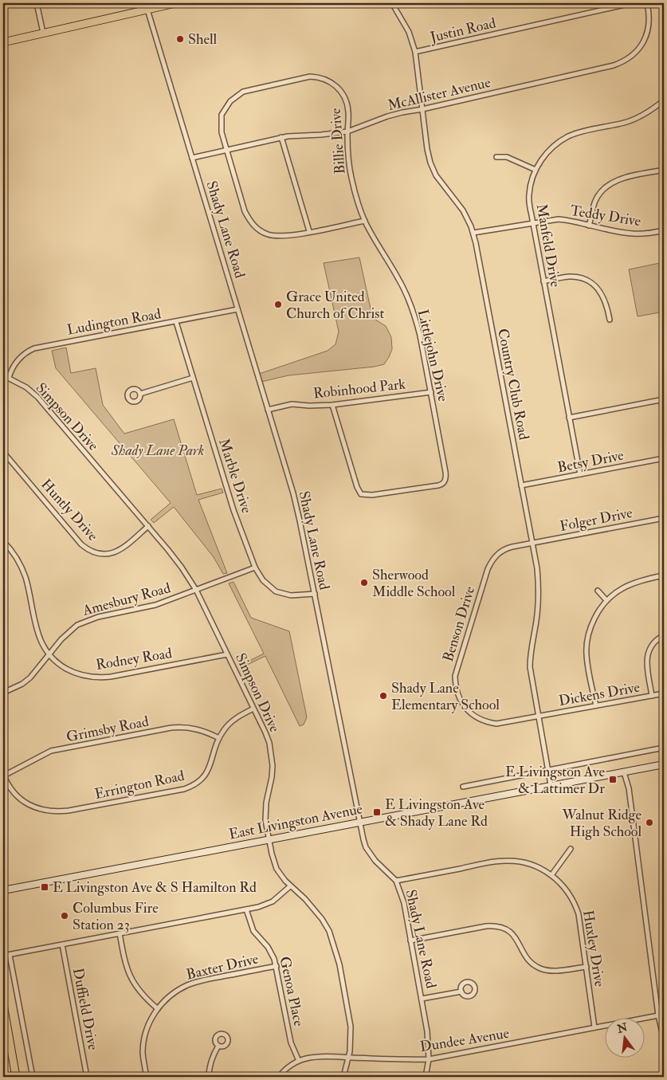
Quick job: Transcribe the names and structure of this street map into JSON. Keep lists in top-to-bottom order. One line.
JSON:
{"streets":{"main road":["East Livingston Avenue"],"street":["Justin Road","McAllister Avenue","Billie Drive","Teddy Drive","Shady Lane Road","Manfeld Drive","Ludington Road","Littlejohn Drive","Country Club Road","Robinhood Park","Simpson Drive","Betsy Drive","Marble Drive","Huntly Drive","Folger Drive","Amesbury Road","Benson Drive","Rodney Road","Dickens Drive","Grimsby Road","Errington Road","Huxley Drive","Baxter Drive","Genoa Place","Duffield Drive","Dundee Avenue"]},"crossings":[["Justin Road","Country Club Road"],["McAllister Avenue","Billie Drive"],["McAllister Avenue","Shady Lane Road"],["McAllister Avenue","Country Club Road"],["Billie Drive","Littlejohn Drive"],["Teddy Drive","Manfeld Drive"],["Teddy Drive","Country Club Road"],["Shady Lane Road","Ludington Road"],["Shady Lane Road","Robinhood Park"],["Shady Lane Road","Marble Drive"],["Shady Lane Road","East Livingston Avenue"],["Shady Lane Road","Huxley Drive"],["Shady Lane Road","Dundee Avenue"],["Manfeld Drive","Betsy Drive"],["Ludington Road","Simpson Drive"],["Ludington Road","Marble Drive"],["Littlejohn Drive","Robinhood Park"],["Country Club Road","Betsy Drive"],["Country Club Road","Folger Drive"],["Country Club Road","Benson Drive"],["Country Club Road","Dickens Drive"],["Country Club Road","East Livingston Avenue"],["Simpson Drive","Huntly Drive"],["Simpson Drive","Amesbury Road"],["Simpson Drive","Rodney Road"],["Simpson Drive","Errington Road"],["Simpson Drive","East Livingston Avenue"],["Simpson Drive","Dundee Avenue"],["Marble Drive","Amesbury Road"],["Folger Drive","Benson Drive"],["Amesbury Road","Rodney Road"],["Benson Drive","Dickens Drive"],["Grimsby Road","Errington Road"],["Huxley Drive","Dundee Avenue"],["Baxter Drive","Genoa Place"],["Genoa Place","Dundee Avenue"]],"parks":["Shady Lane Park"],"places":{"other":["Shell","Grace United Church of Christ","Sherwood Middle School","Shady Lane Elementary School","Walnut Ridge High School","Columbus Fire Station 23"],"transit":["E Livingston Ave & Lattimer Dr","E Livingston Ave & Shady Lane Rd","E Livingston Ave & S Hamilton Rd"]},"north":"top"}
